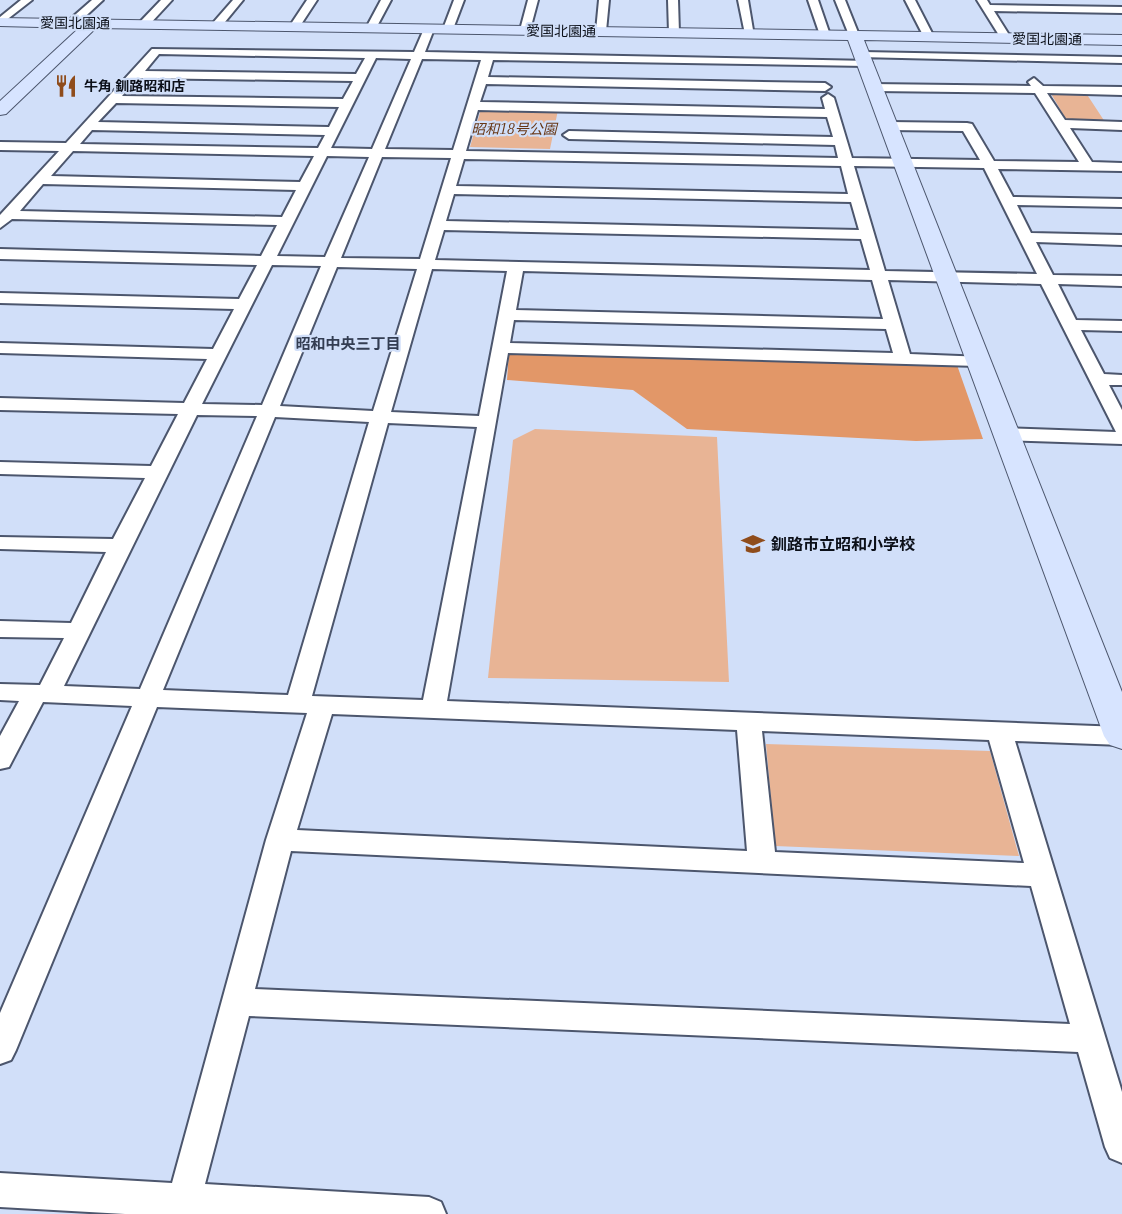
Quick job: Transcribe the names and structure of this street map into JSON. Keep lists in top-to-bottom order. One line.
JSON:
{"streets":{"street":["愛国北園通"]},"districts":["昭和中央三丁目"],"parks":["昭和18号公園"],"places":{"restaurant":["牛角 釧路昭和店"],"school or university":["釧路市立昭和小学校"]}}
